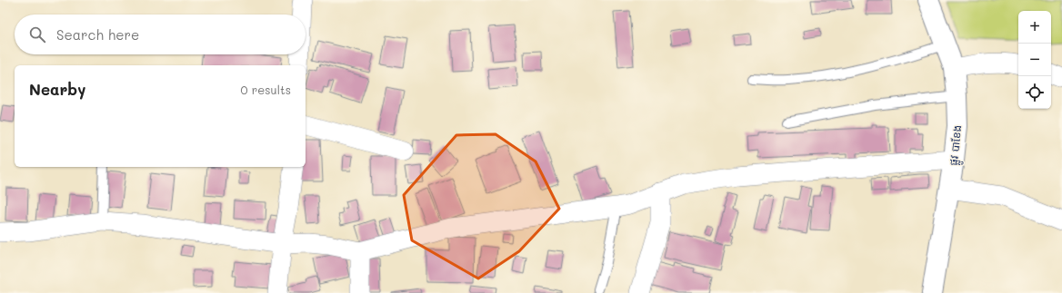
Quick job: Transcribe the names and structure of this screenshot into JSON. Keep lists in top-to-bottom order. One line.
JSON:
{"streets":{"street":["ផ្លូវ បាខែង"]},"page":{"map_buttons":["+","−"],"search":"Search here","heading":["Nearby","0 results"]}}
